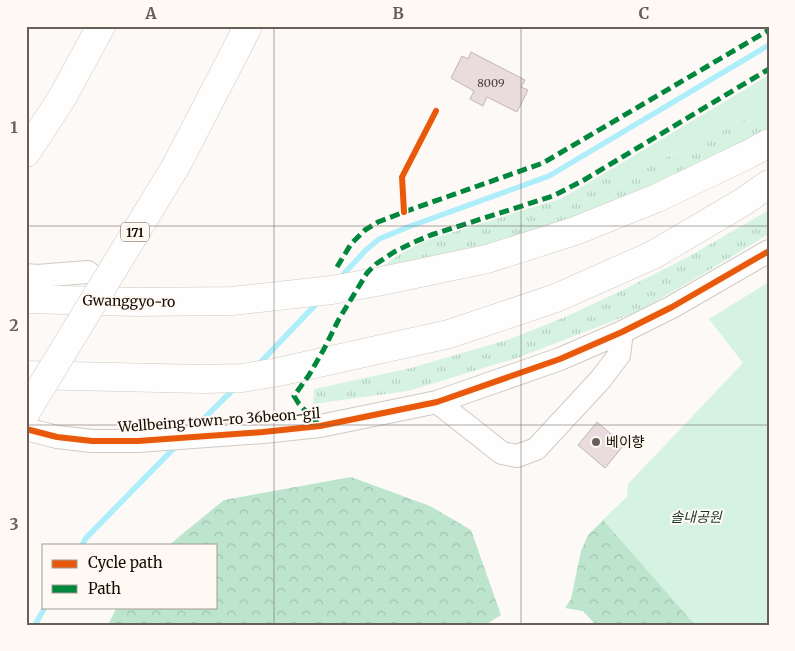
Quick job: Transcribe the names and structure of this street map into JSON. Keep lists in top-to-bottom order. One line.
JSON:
{"streets":{"main road":["171","Gwanggyo-ro"],"street":["Wellbeing town-ro 36beon-gil"]},"parks":["솔내공원"],"places":["베이향"],"house_numbers":["8009"],"legend":["Cycle path","Path"],"grid":{"columns":["A","B","C"],"rows":["1","2","3"]}}
